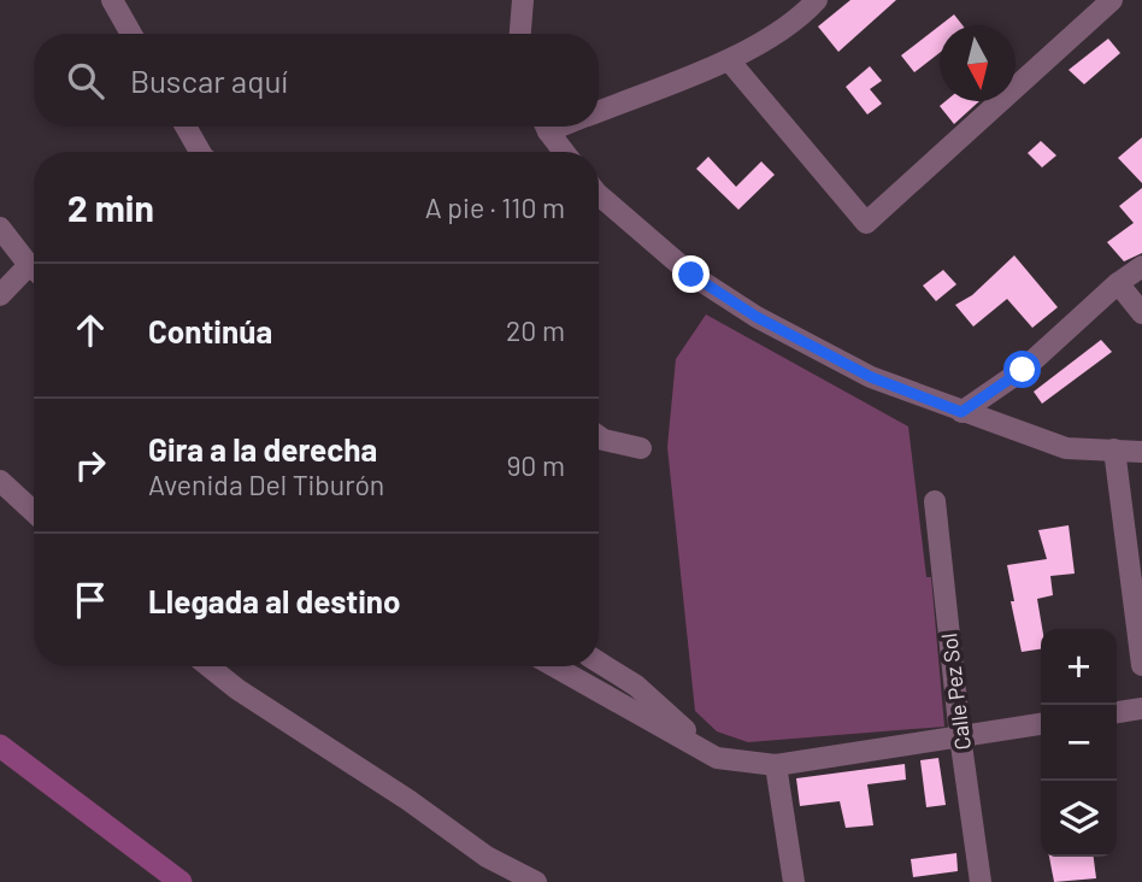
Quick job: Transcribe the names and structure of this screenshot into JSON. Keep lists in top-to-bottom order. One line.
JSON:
{"streets":{"street":["Calle Pez Sol"]},"north":"bottom","page":{"search":"Buscar aquí","heading":["2 min","A pie · 110 m"],"list":[["Continúa","20 m"],["Gira a la derecha","Avenida Del Tiburón","90 m"],"Llegada al destino"],"map_buttons":["+","−"]}}
